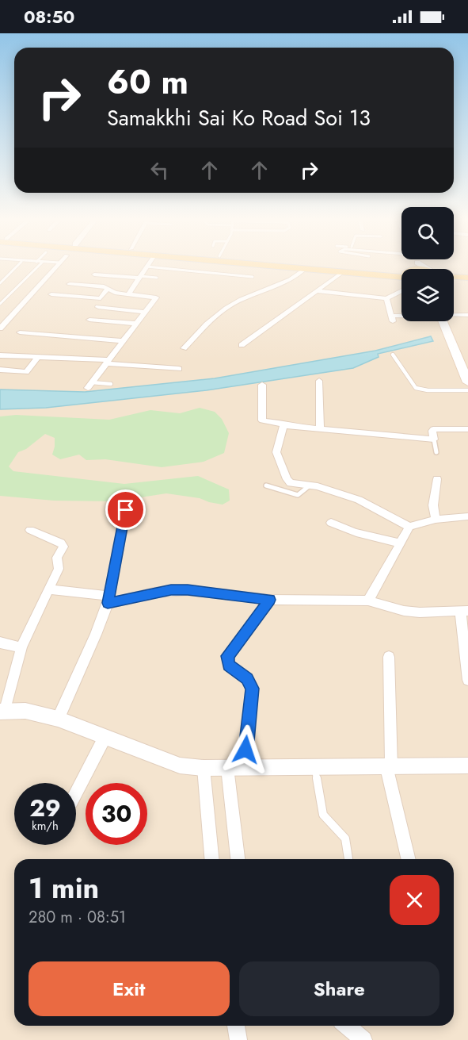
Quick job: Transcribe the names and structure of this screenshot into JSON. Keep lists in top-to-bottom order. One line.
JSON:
{"page":{"status":"08:50","turn":["60 m","Samakkhi Sai Ko Road Soi 13"],"speed":"29 km/h","limit":"30","heading":["1 min","280 m · 08:51"],"buttons":["Exit","Share"]}}
